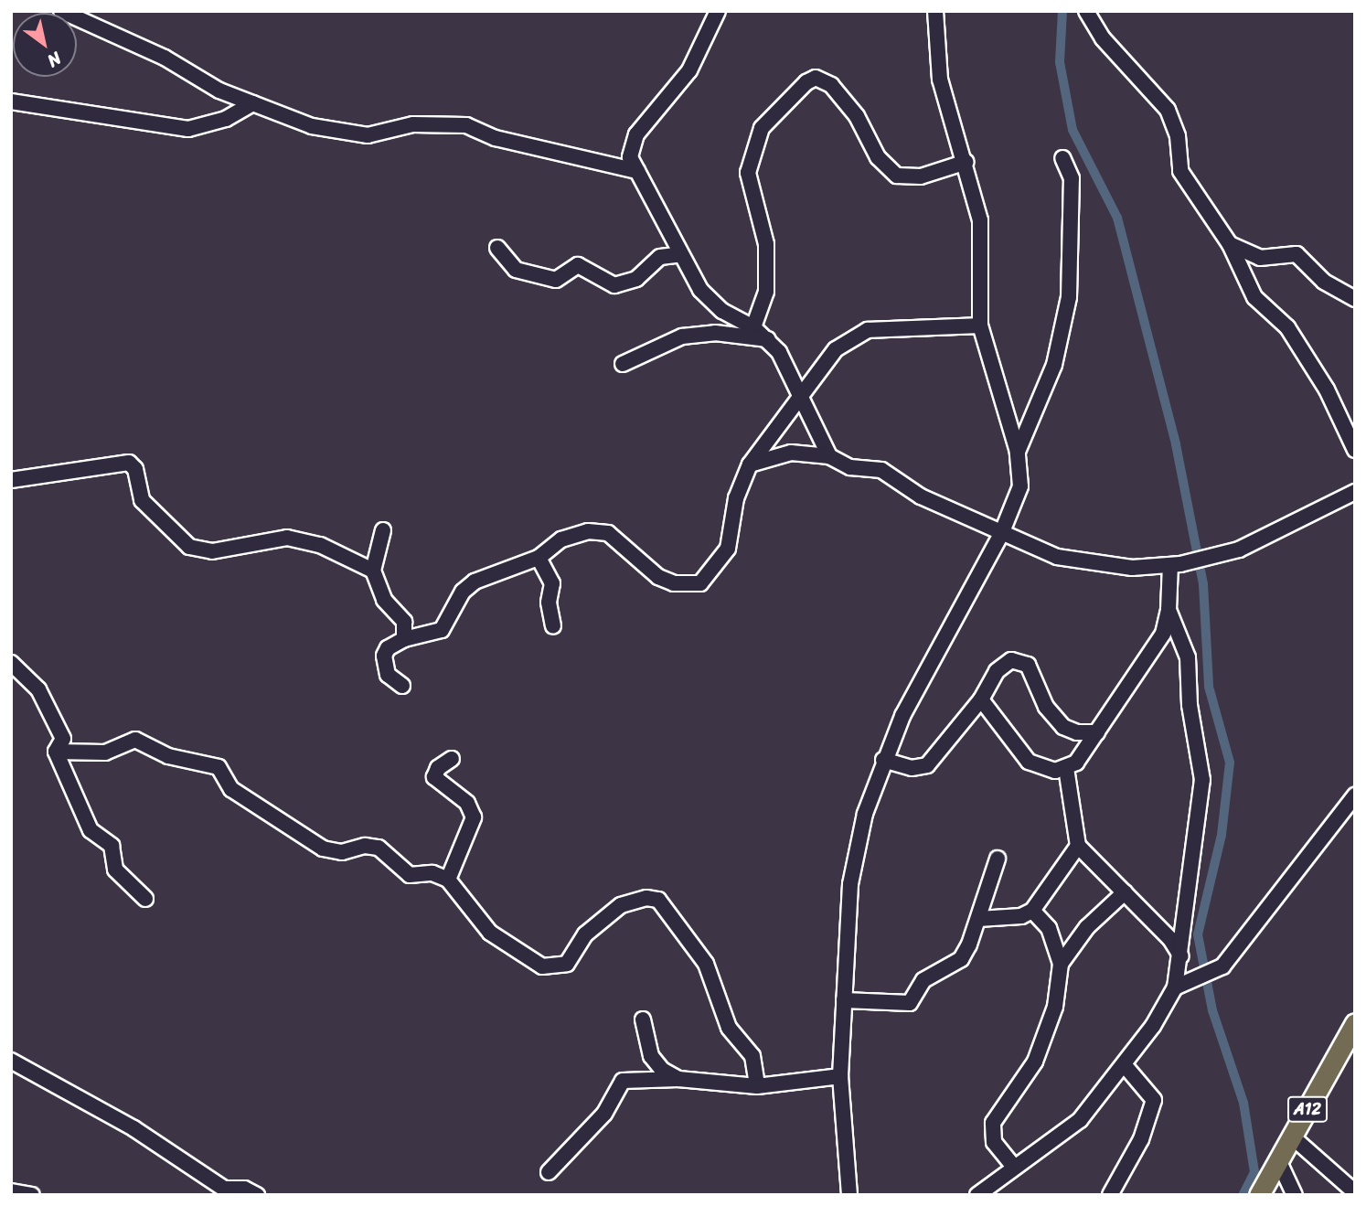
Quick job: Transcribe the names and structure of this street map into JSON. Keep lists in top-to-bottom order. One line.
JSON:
{"streets":{"main road":["A12"]},"north":"bottom right"}
